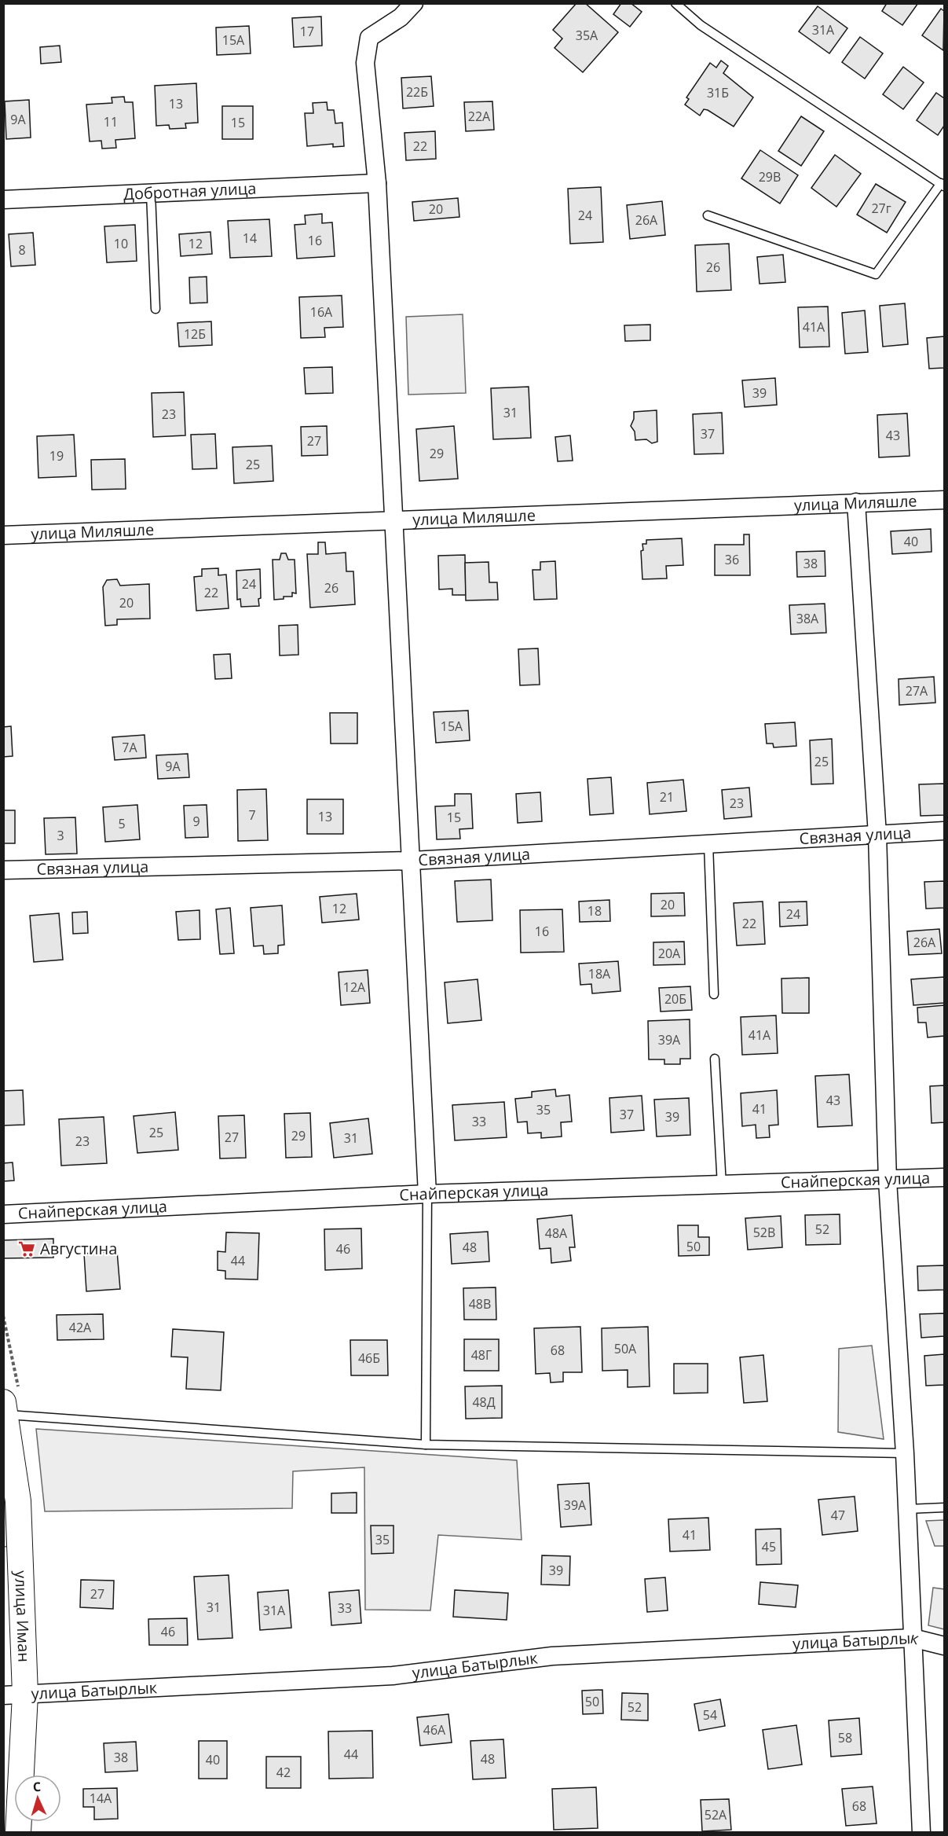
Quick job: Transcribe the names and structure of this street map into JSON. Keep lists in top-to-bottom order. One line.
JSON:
{"streets":{"street":["Добротная улица","улица Миляшле","Связная улица","Снайперская улица","улица Иман","улица Батырлык"]},"crossings":[["улица Иман","улица Батырлык"]],"places":{"supermarket":["Августина"]},"house_numbers":["31А","17","35А","15А","22Б","31Б","13","22А","9А","11","15","22","29В","27г","20","24","26А","14","16","10","12","8","26","16А","41А","12Б","39","31","23","37","43","27","29","19","25","40","36","38","24","26","22","20","38А","27А","15А","7А","25","9А","21","23","7","13","15","9","5","3","20","12","18","24","22","16","26А","20А","18А","12А","20Б","41А","39А","43","41","35","37","39","33","25","29","27","31","23","52","52В","48А","50","48","46","44","48В","42А","50А","68","48Г","46Б","48Д","39А","47","41","35","45","39","27","31","33","31А","46","50","52","54","46А","58","44","38","48","40","42","14А","68","52А"],"north":"top"}
